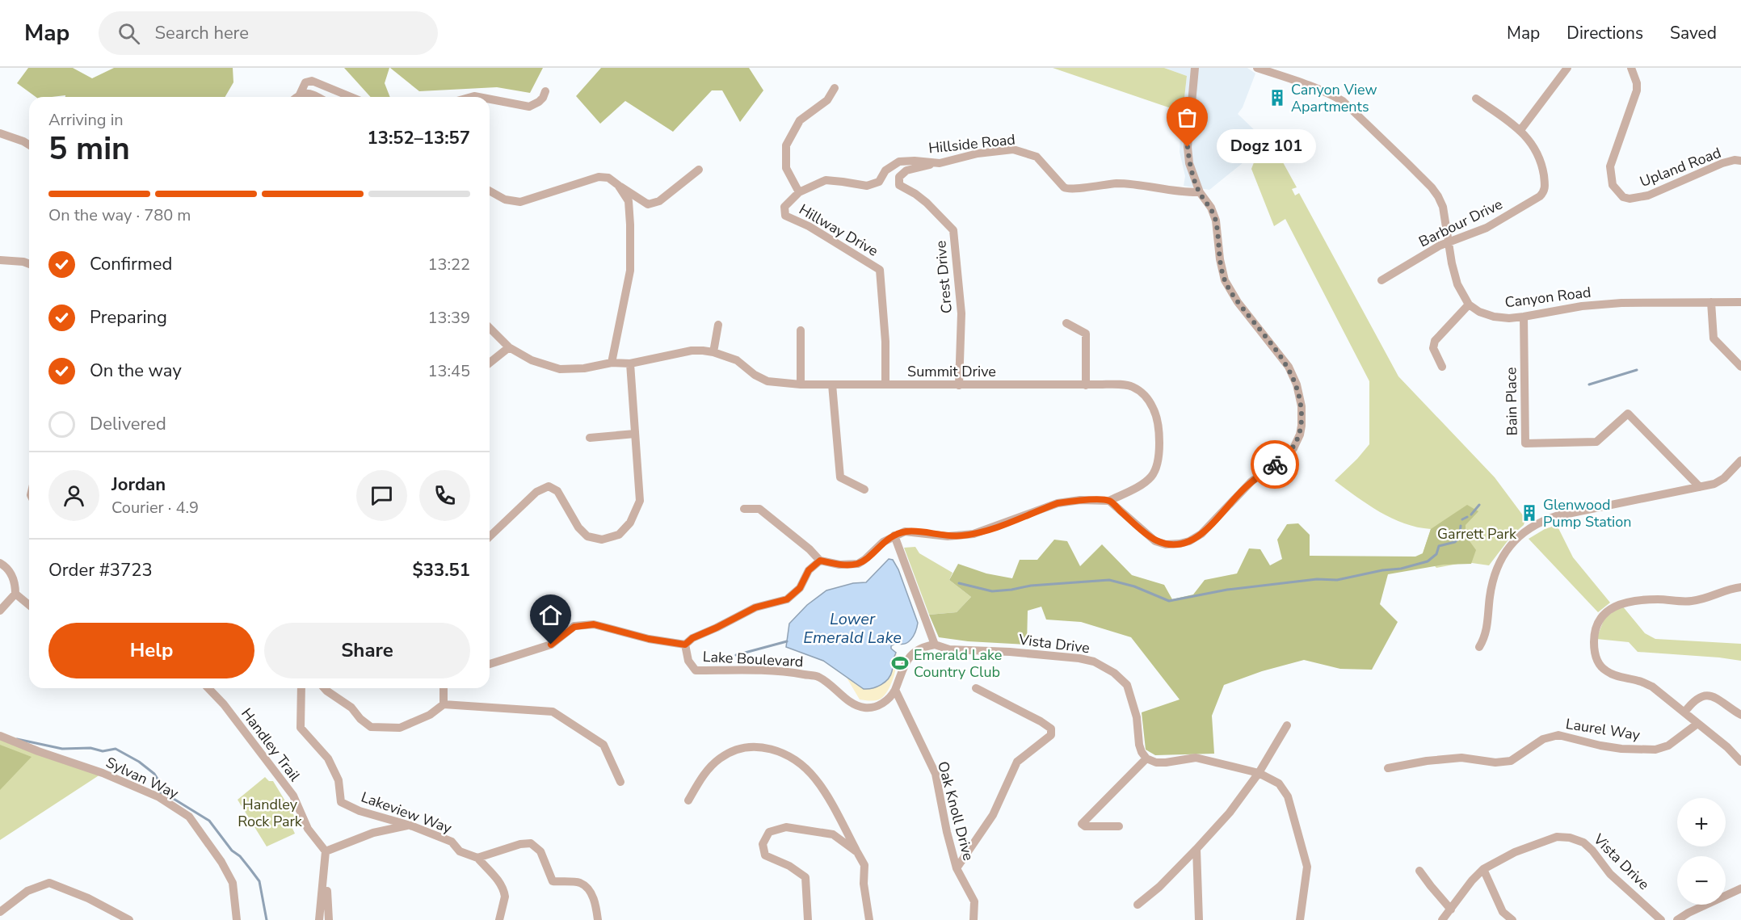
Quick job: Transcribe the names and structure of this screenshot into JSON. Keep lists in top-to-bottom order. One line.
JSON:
{"streets":{"street":["Hillside Road","Upland Road","Barbour Drive","Hillway Drive","Crest Drive","Canyon Road","Summit Drive","Bain Place","Vista Drive","Lake Boulevard","Laurel Way","Handley Trail","Sylvan Way","Oak Knoll Drive","Lakeview Way"]},"crossings":[["Hillside Road","Hillway Drive"],["Hillside Road","Crest Drive"],["Hillway Drive","Summit Drive"],["Crest Drive","Summit Drive"],["Canyon Road","Bain Place"],["Lake Boulevard","Oak Knoll Drive"]],"water":["Lower Emerald Lake"],"parks":["Garrett Park","Handley Rock Park"],"places":{"building":["Canyon View Apartments","Glenwood Pump Station"],"other":["Dogz 101"],"sports":["Emerald Lake Country Club"]},"page":{"header":"Map","search":"Search here","nav":["Map","Directions","Saved"],"heading":["5 min","Arriving in","13:52–13:57"],"panel":["Jordan","Courier · 4.9","Order #3723","$33.51"],"bubble":"Dogz 101","bar":"On the way · 780 m","list":[["Confirmed","13:22"],["Preparing","13:39"],["On the way","13:45"],"Delivered"],"buttons":["Help","Share"],"map_buttons":["+","−"]}}
